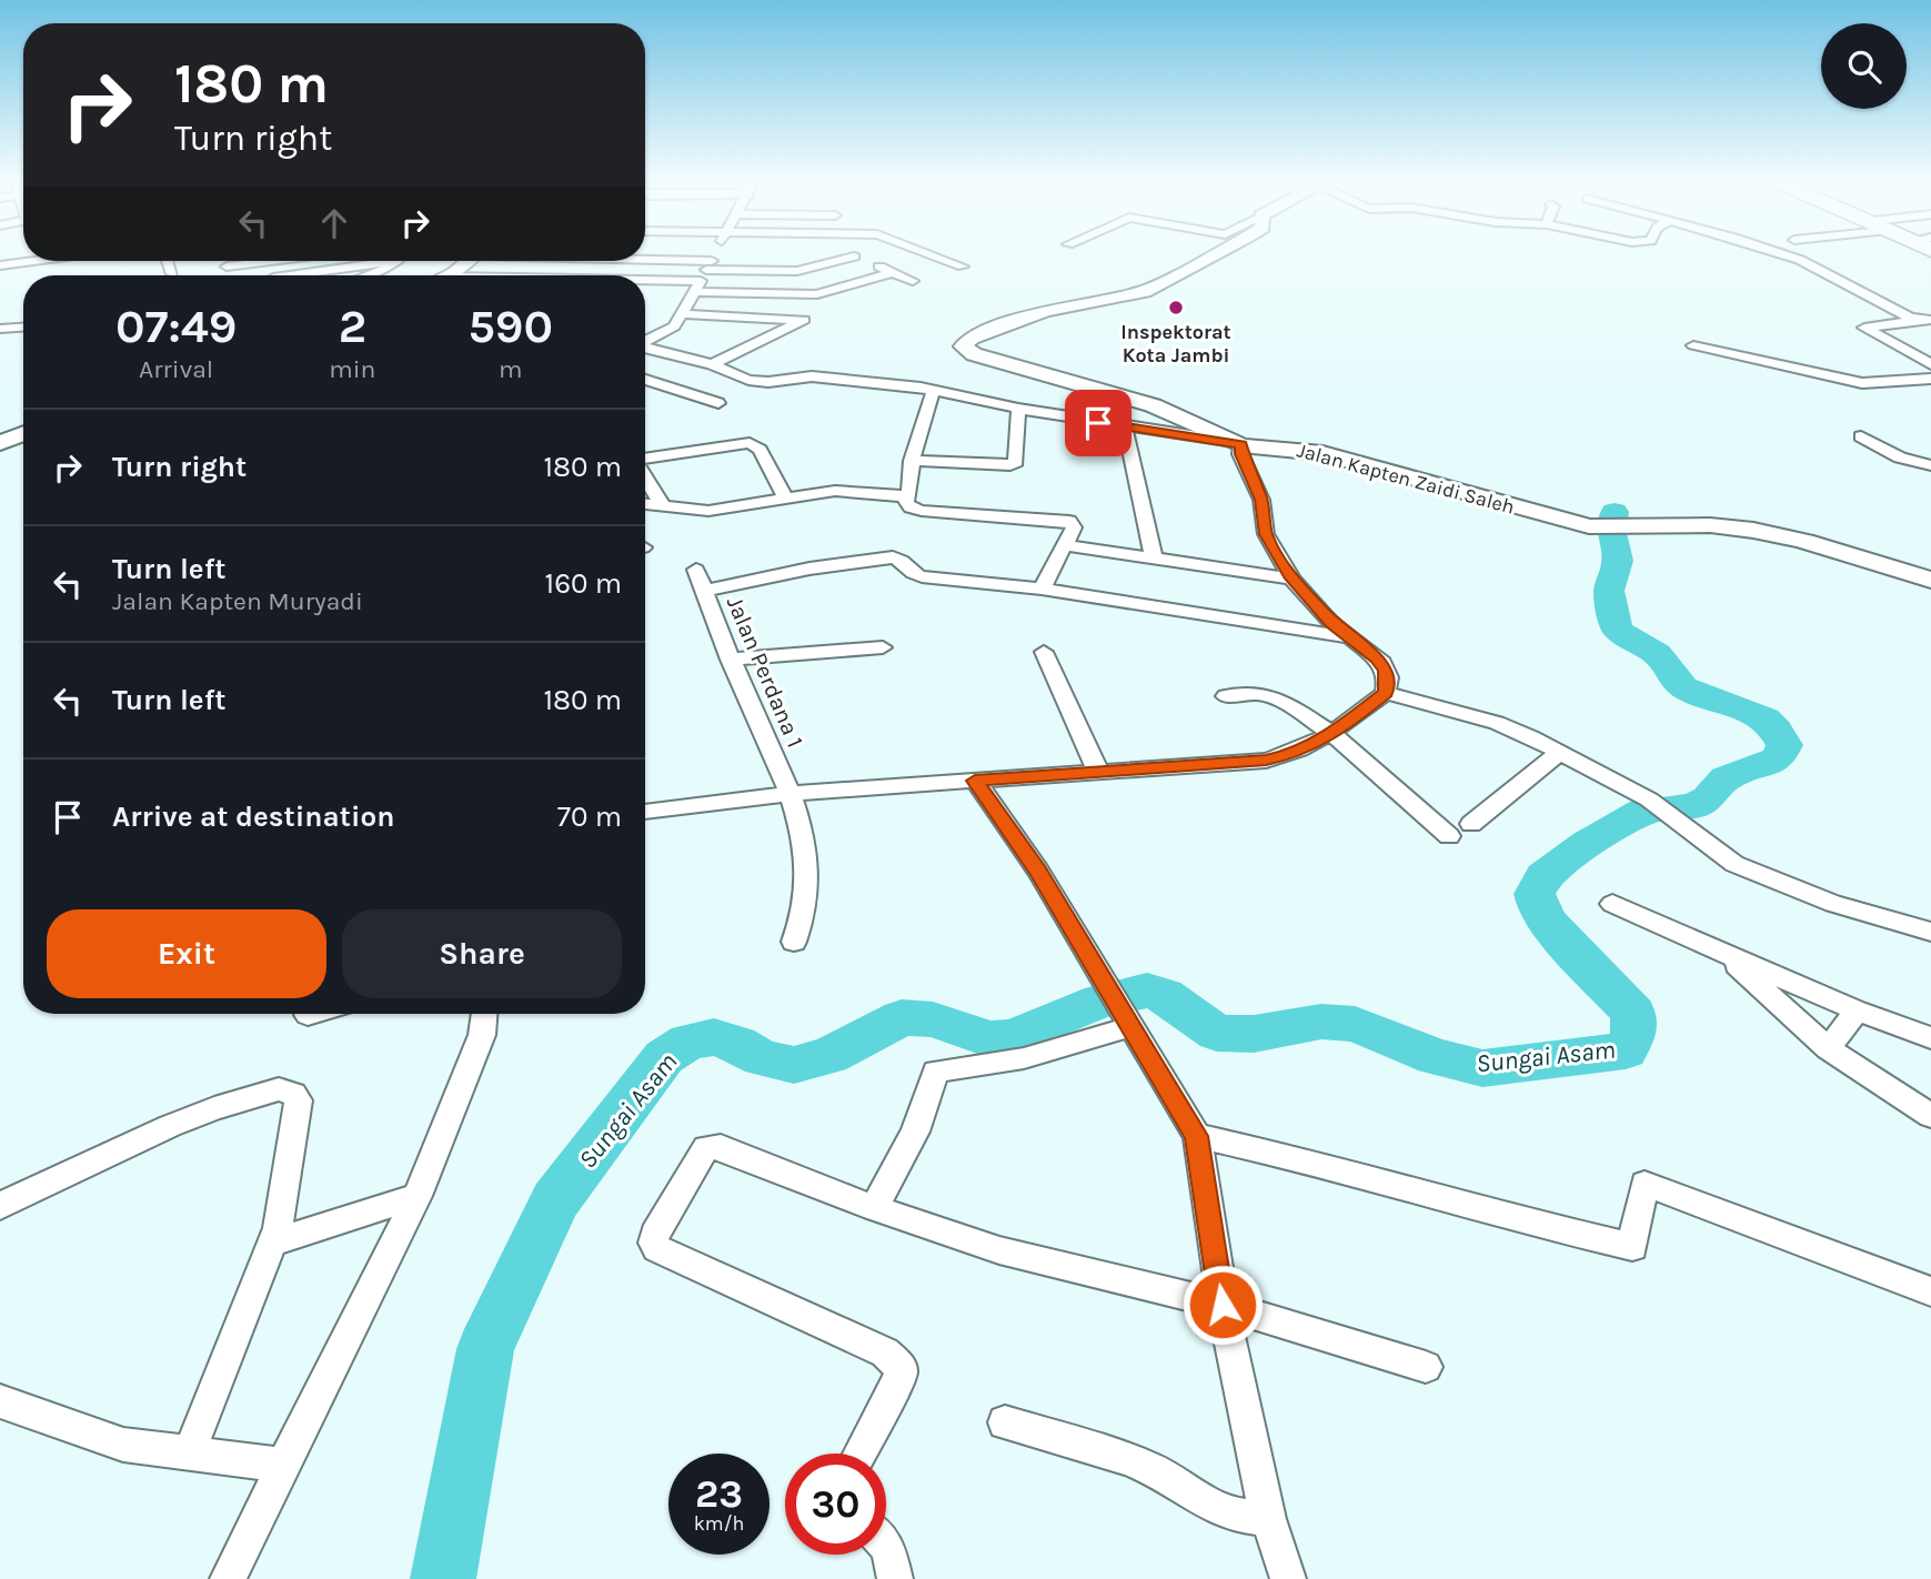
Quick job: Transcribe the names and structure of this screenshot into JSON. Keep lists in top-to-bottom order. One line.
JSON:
{"streets":{"street":["Jalan Kapten Zaidi Saleh","Jalan Perdana 1"]},"water":["Sungai Asam"],"places":["Inspektorat Kota Jambi"],"page":{"turn":["180 m","Turn right"],"eta":["07:49","Arrival","2","min","590","m"],"list":[{"name":"Turn right","value":"180 m"},{"name":"Turn left","note":"Jalan Kapten Muryadi","value":"160 m"},{"name":"Turn left","value":"180 m"},{"name":"Arrive at destination","value":"70 m"}],"buttons":["Exit","Share"],"speed":"23 km/h","limit":"30"}}
